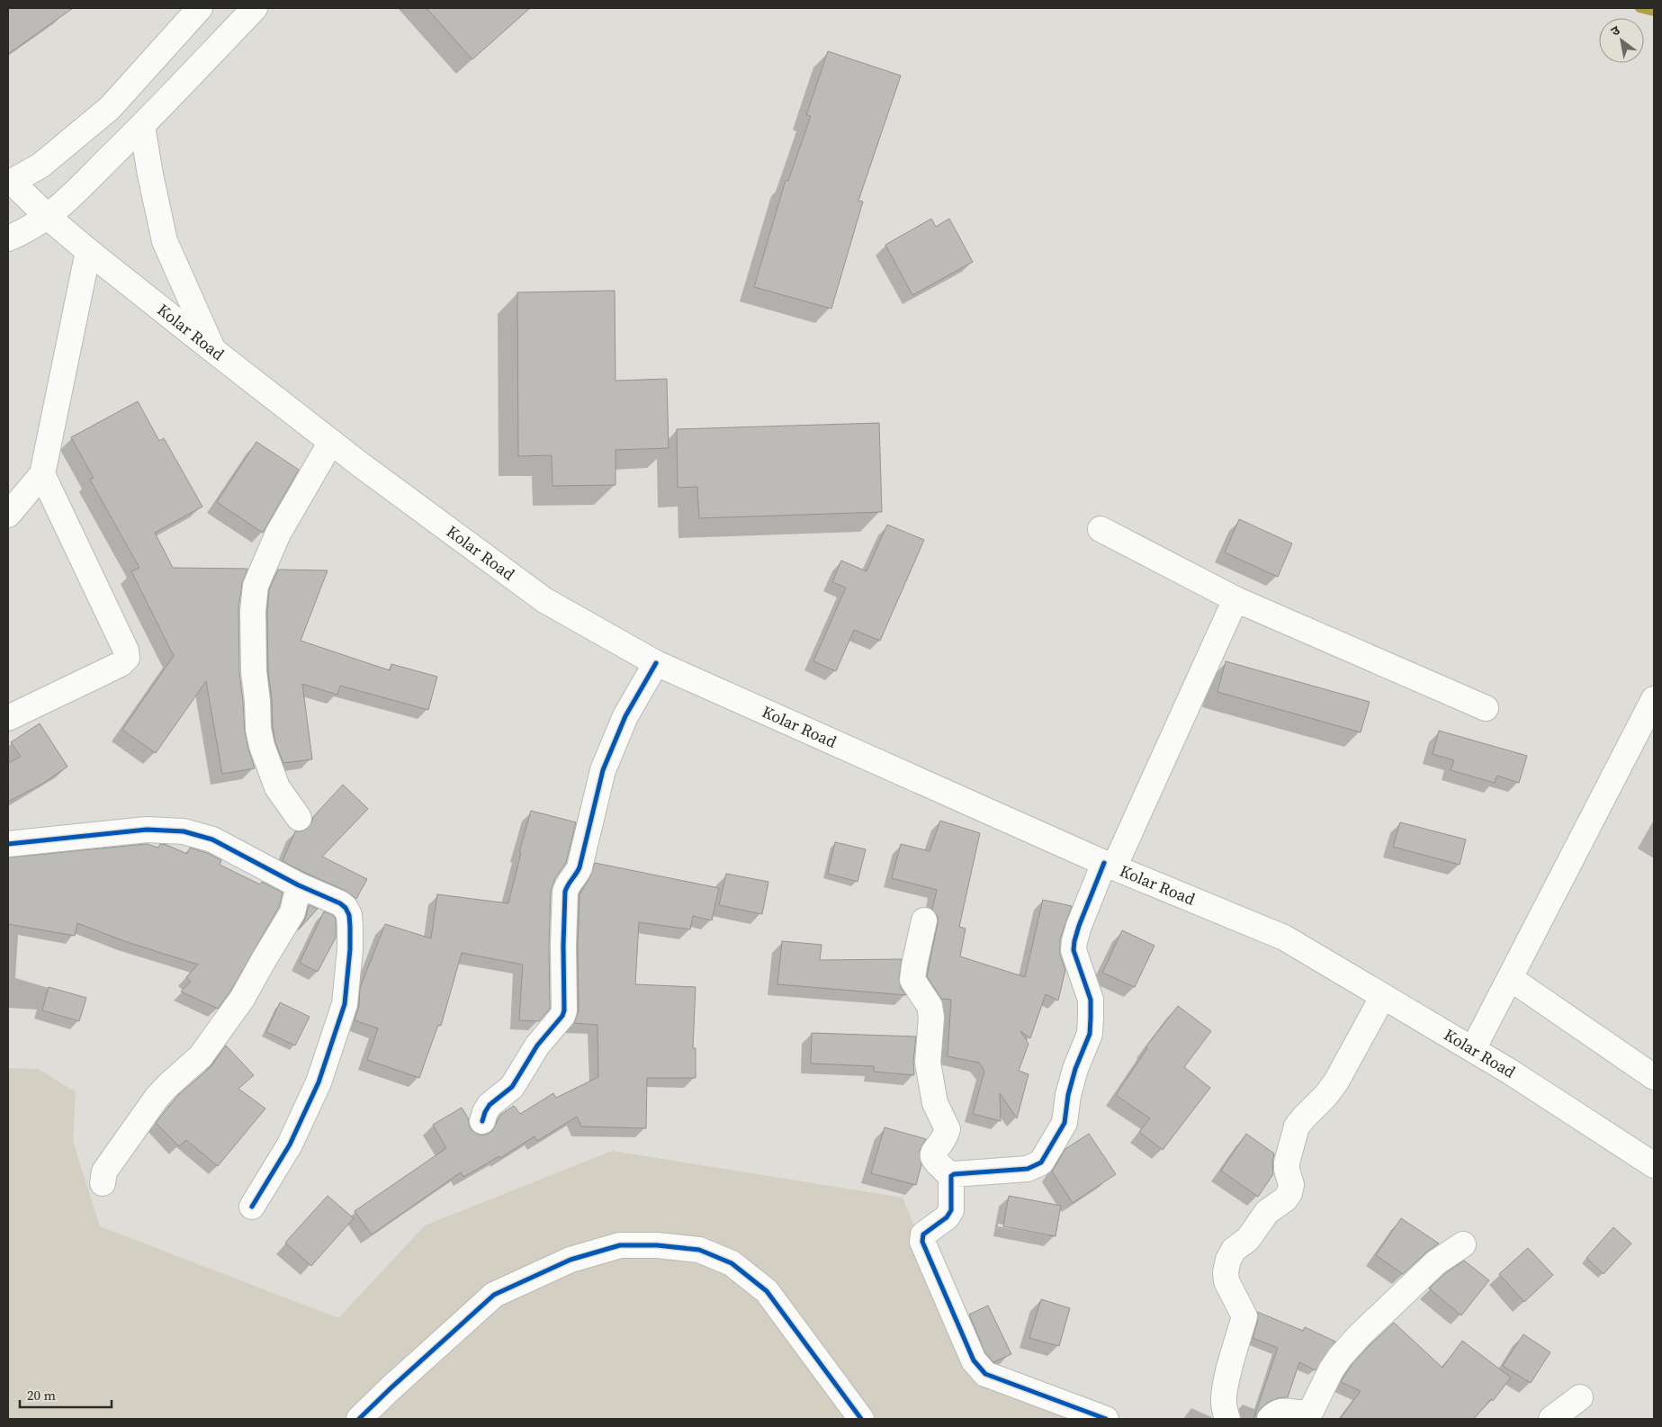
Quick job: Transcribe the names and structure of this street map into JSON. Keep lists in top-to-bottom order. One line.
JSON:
{"streets":{"street":["Kolar Road"]},"scale_bar":"20 m","north":"top left"}
